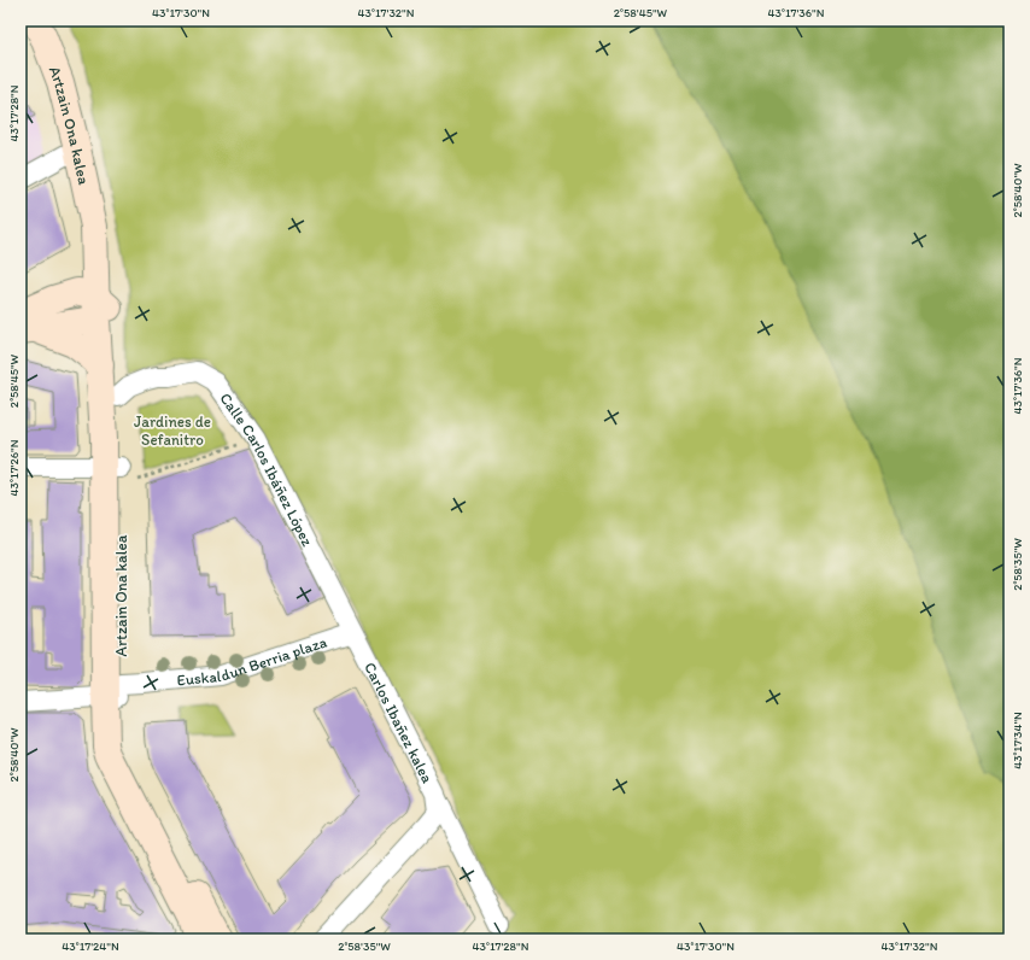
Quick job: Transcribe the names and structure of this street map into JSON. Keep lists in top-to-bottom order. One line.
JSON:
{"streets":{"main road":["Artzain Ona kalea"],"street":["Calle Carlos Ibáñez López","Euskaldun Berria plaza","Carlos Ibañez kalea"]},"crossings":[["Artzain Ona kalea","Calle Carlos Ibáñez López"],["Artzain Ona kalea","Euskaldun Berria plaza"],["Calle Carlos Ibáñez López","Euskaldun Berria plaza"],["Calle Carlos Ibáñez López","Carlos Ibañez kalea"]],"parks":["Jardines de Sefanitro"],"coordinates":["43°17'30\"N","43°17'32\"N","2°58'45\"W","43°17'36\"N","43°17'28\"N","2°58'40\"W","43°17'26\"N","2°58'35\"W","43°17'34\"N","43°17'24\"N"]}
